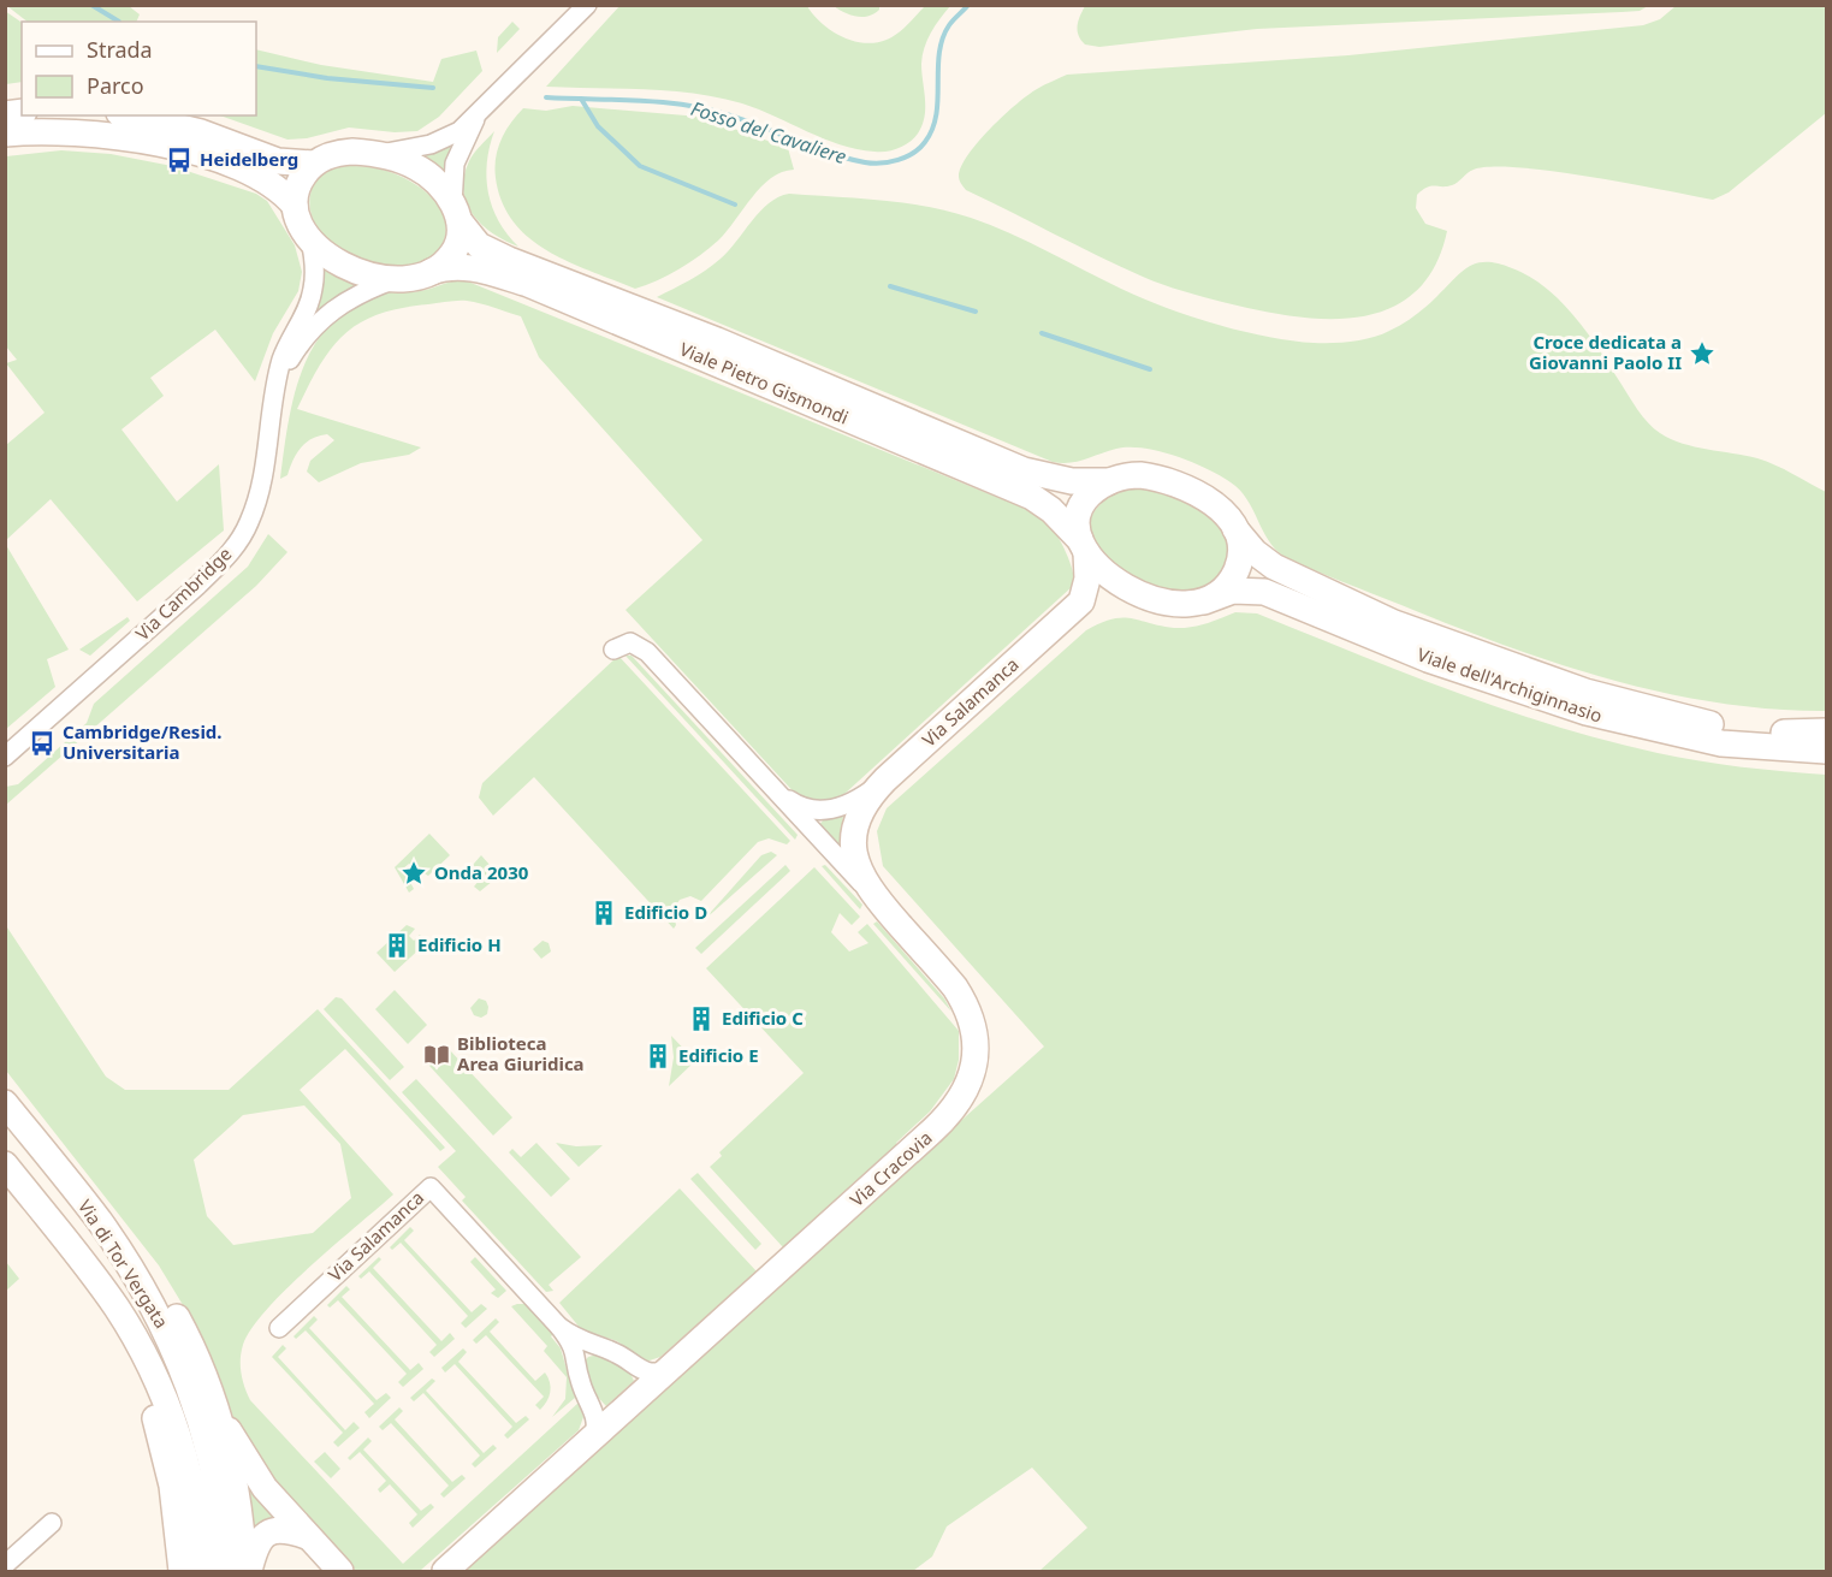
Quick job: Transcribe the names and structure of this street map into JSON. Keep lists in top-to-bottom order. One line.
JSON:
{"streets":{"street":["Viale Pietro Gismondi","Via Cambridge","Viale dell'Archiginnasio","Via Salamanca","Via Cracovia","Via di Tor Vergata"]},"crossings":[["Viale Pietro Gismondi","Via Cambridge"],["Viale Pietro Gismondi","Viale dell'Archiginnasio"],["Via Salamanca","Via Cracovia"]],"water":["Fosso del Cavaliere"],"places":{"bus stop":["Heidelberg","Cambridge/Resid. Universitaria"],"place":["Croce dedicata a Giovanni Paolo II","Onda 2030"],"building":["Edificio D","Edificio H","Edificio C","Edificio E"],"library":["Biblioteca Area Giuridica"]},"legend":["Strada","Parco"]}
